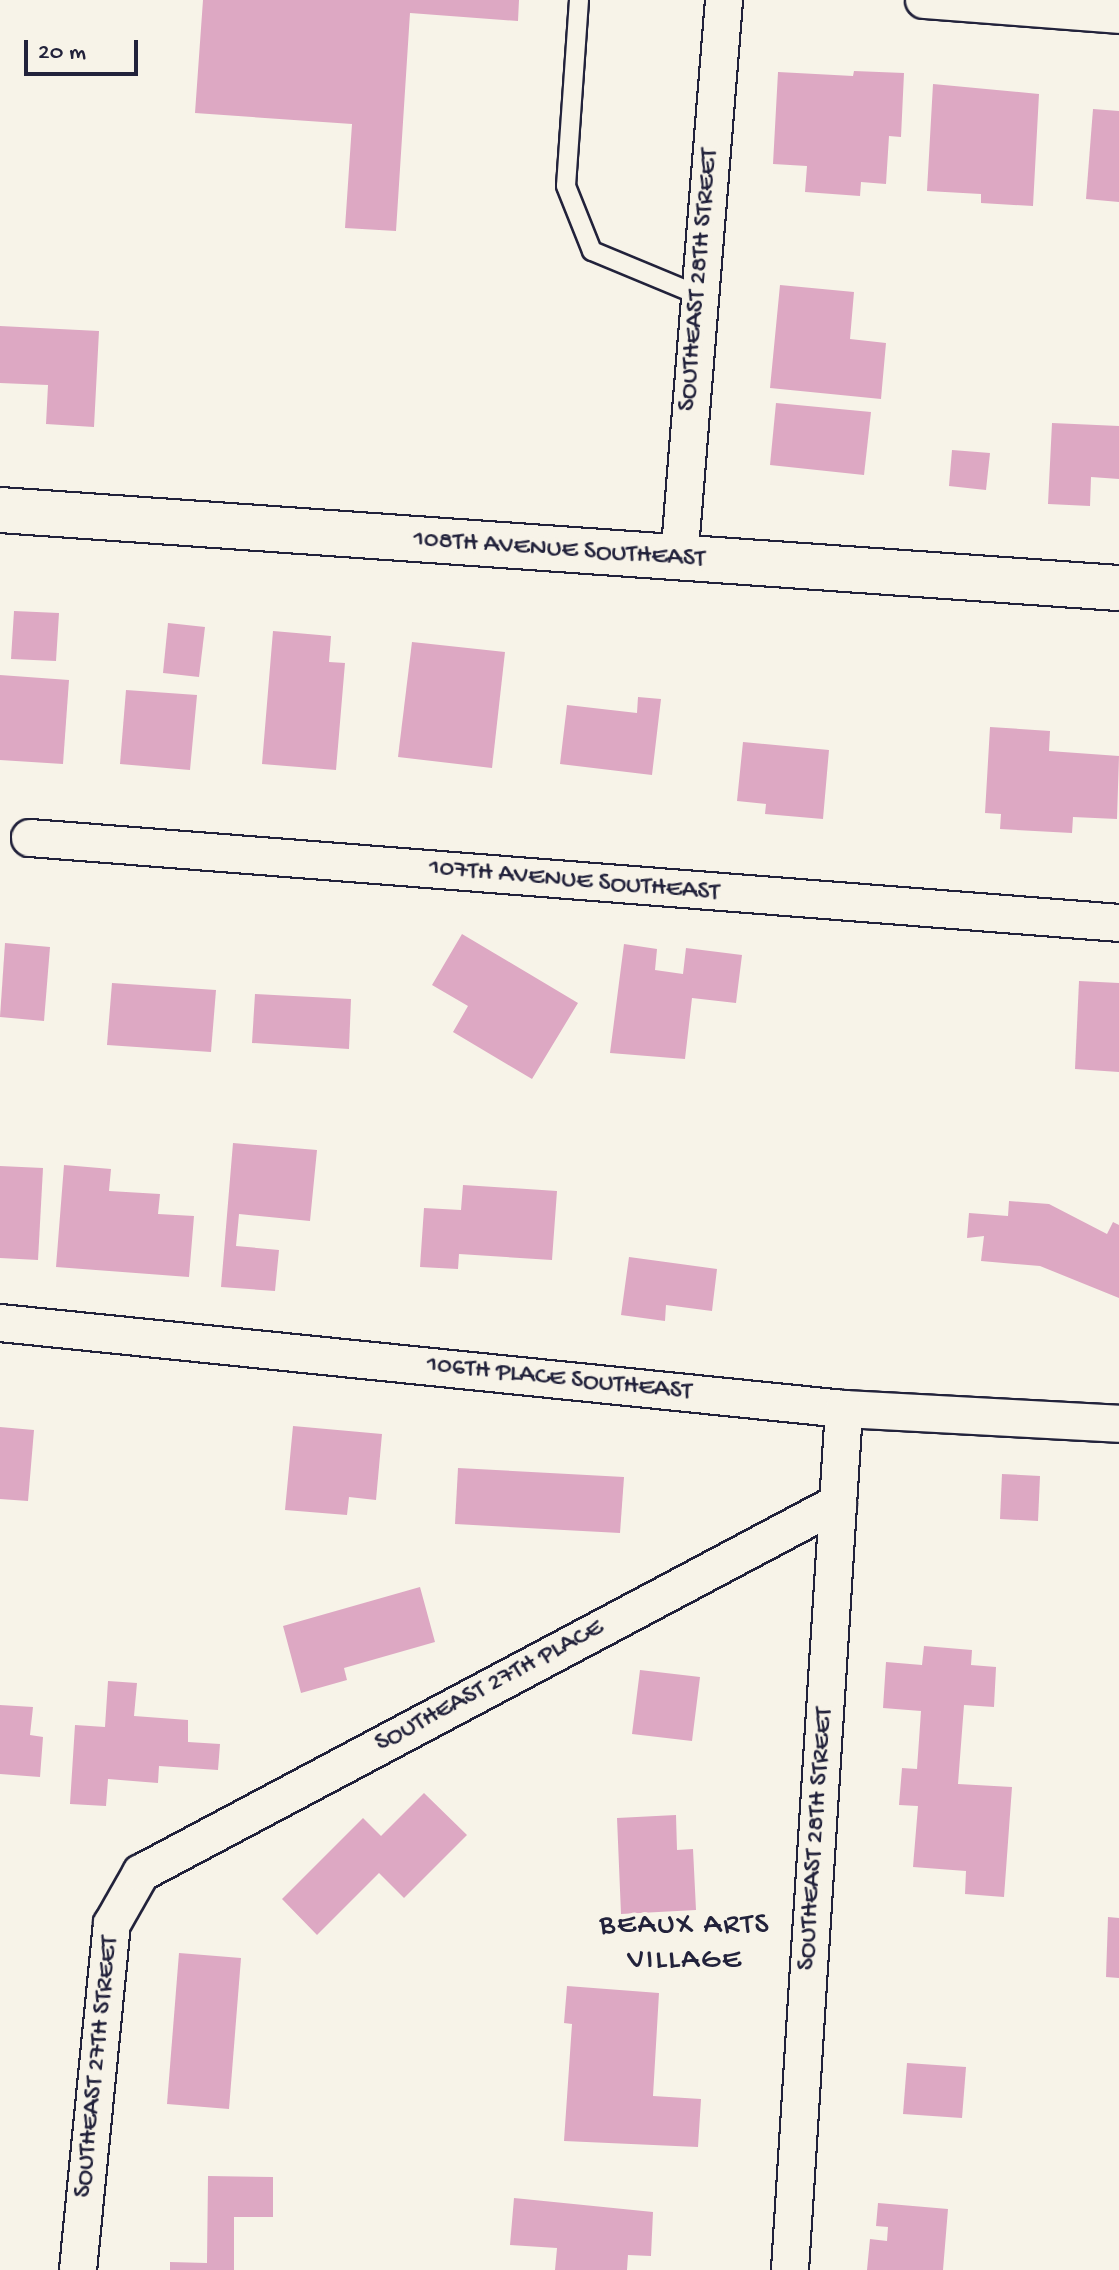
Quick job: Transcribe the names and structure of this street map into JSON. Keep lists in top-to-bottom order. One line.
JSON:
{"streets":{"street":["SOUTHEAST 28TH STREET","108TH AVENUE SOUTHEAST","107TH AVENUE SOUTHEAST","106TH PLACE SOUTHEAST","SOUTHEAST 27TH PLACE","SOUTHEAST 27TH STREET"]},"crossings":[["SOUTHEAST 28TH STREET","108TH AVENUE SOUTHEAST"],["SOUTHEAST 28TH STREET","106TH PLACE SOUTHEAST"],["SOUTHEAST 28TH STREET","SOUTHEAST 27TH PLACE"],["SOUTHEAST 27TH PLACE","SOUTHEAST 27TH STREET"]],"districts":["BEAUX ARTS VILLAGE"],"scale_bar":"20 m"}
